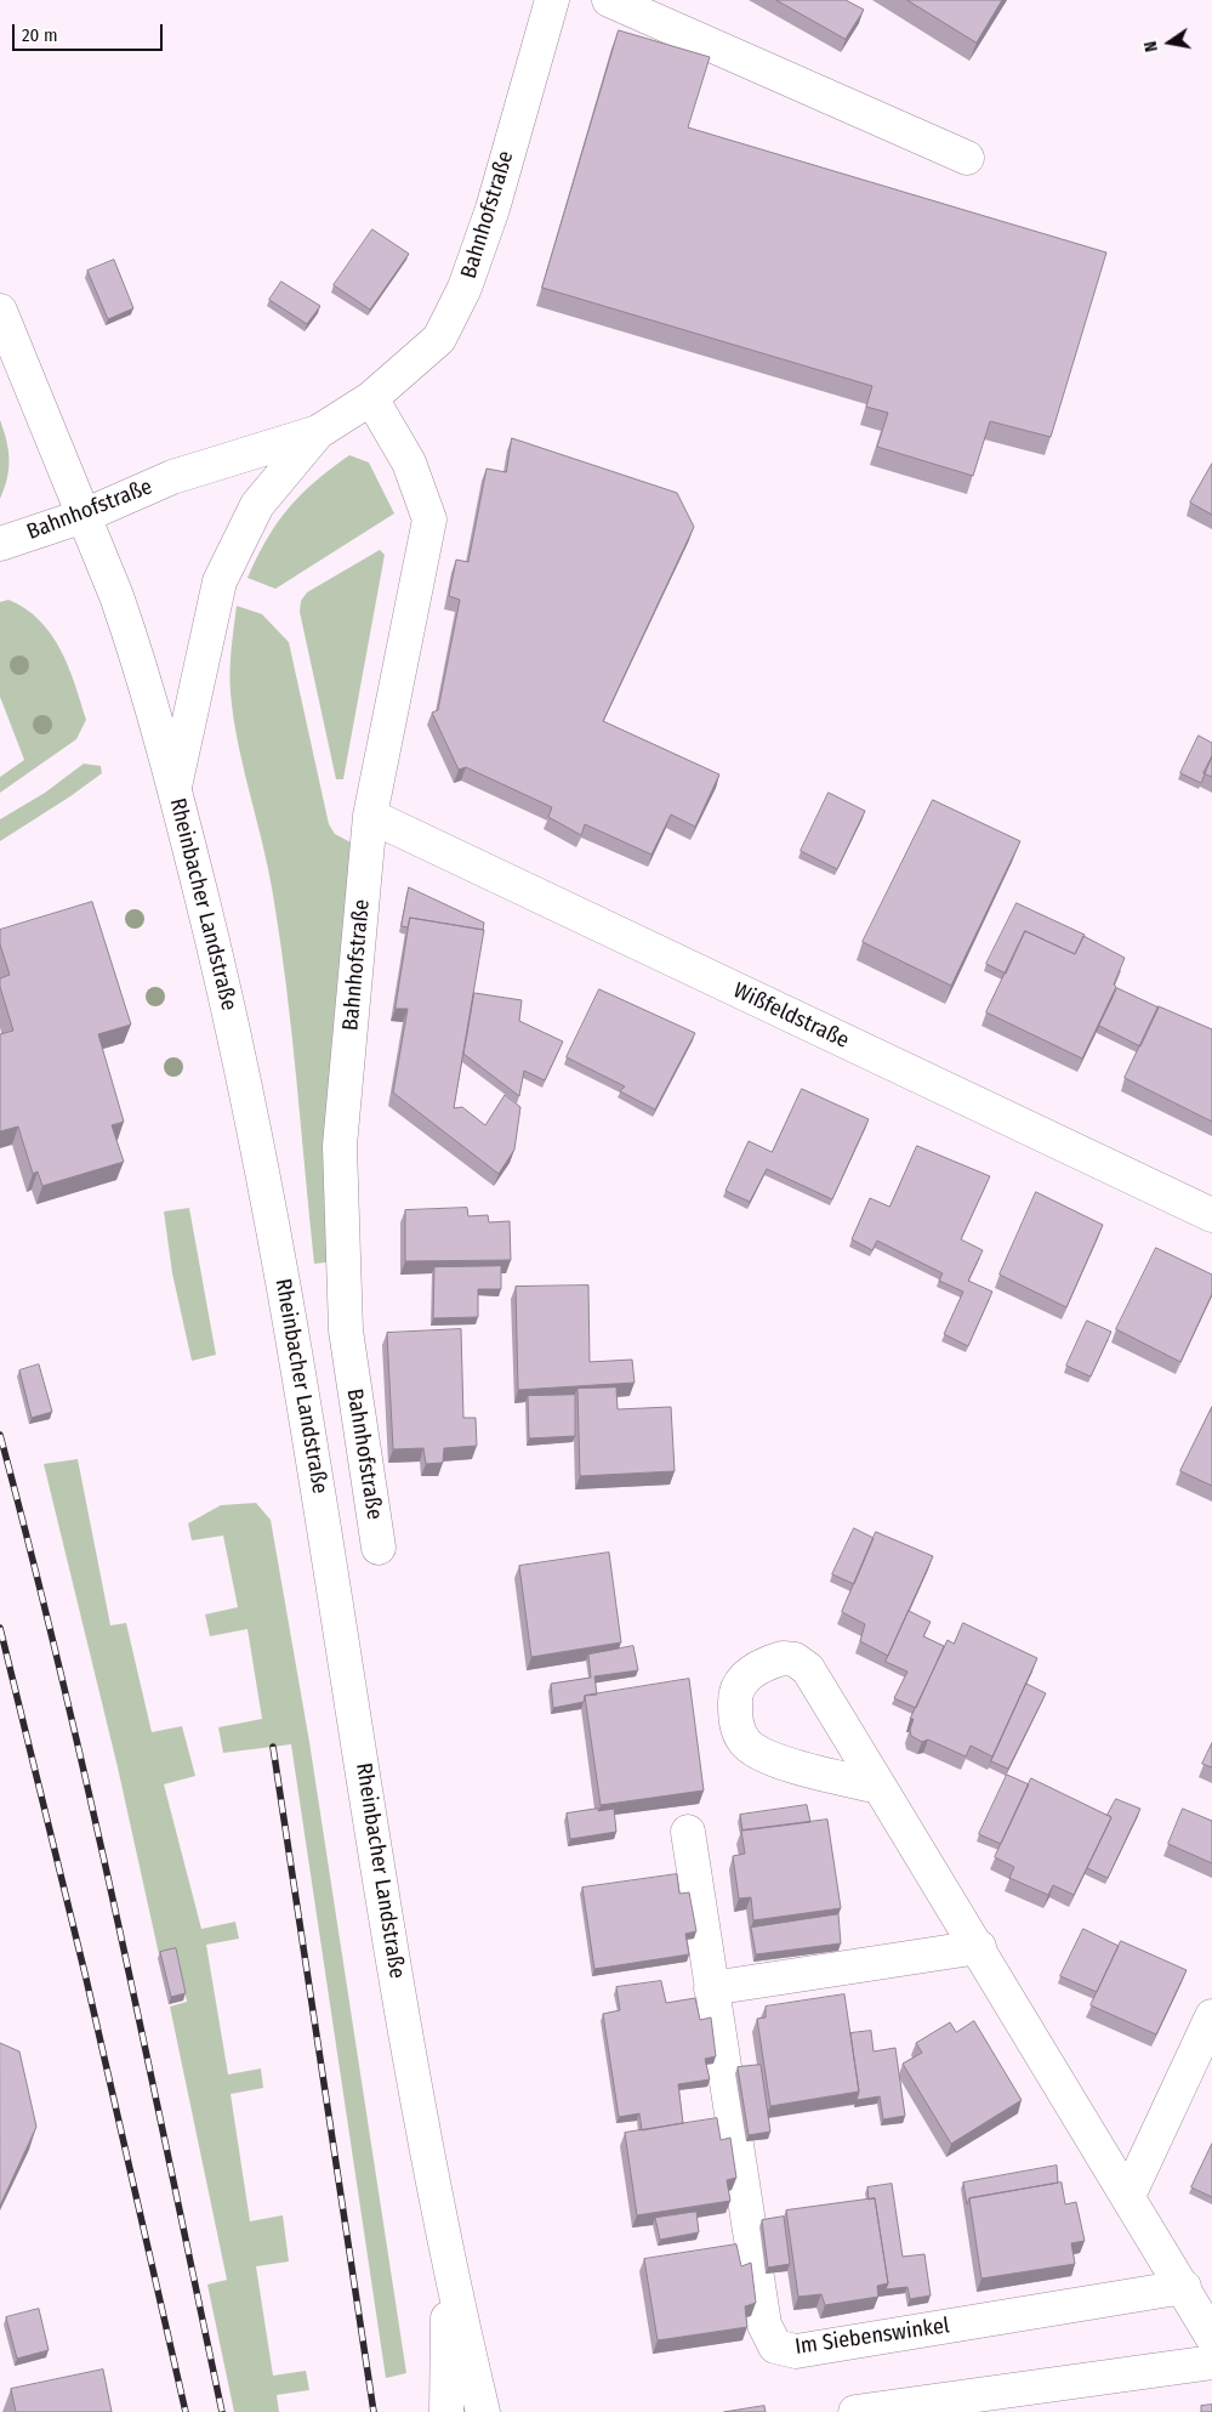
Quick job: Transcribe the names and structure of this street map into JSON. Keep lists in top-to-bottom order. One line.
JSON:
{"streets":{"street":["Bahnhofstraße","Rheinbacher Landstraße","Wißfeldstraße","Im Siebenswinkel"]},"crossings":[["Bahnhofstraße","Rheinbacher Landstraße"],["Bahnhofstraße","Wißfeldstraße"]],"scale_bar":"20 m","north":"left"}
